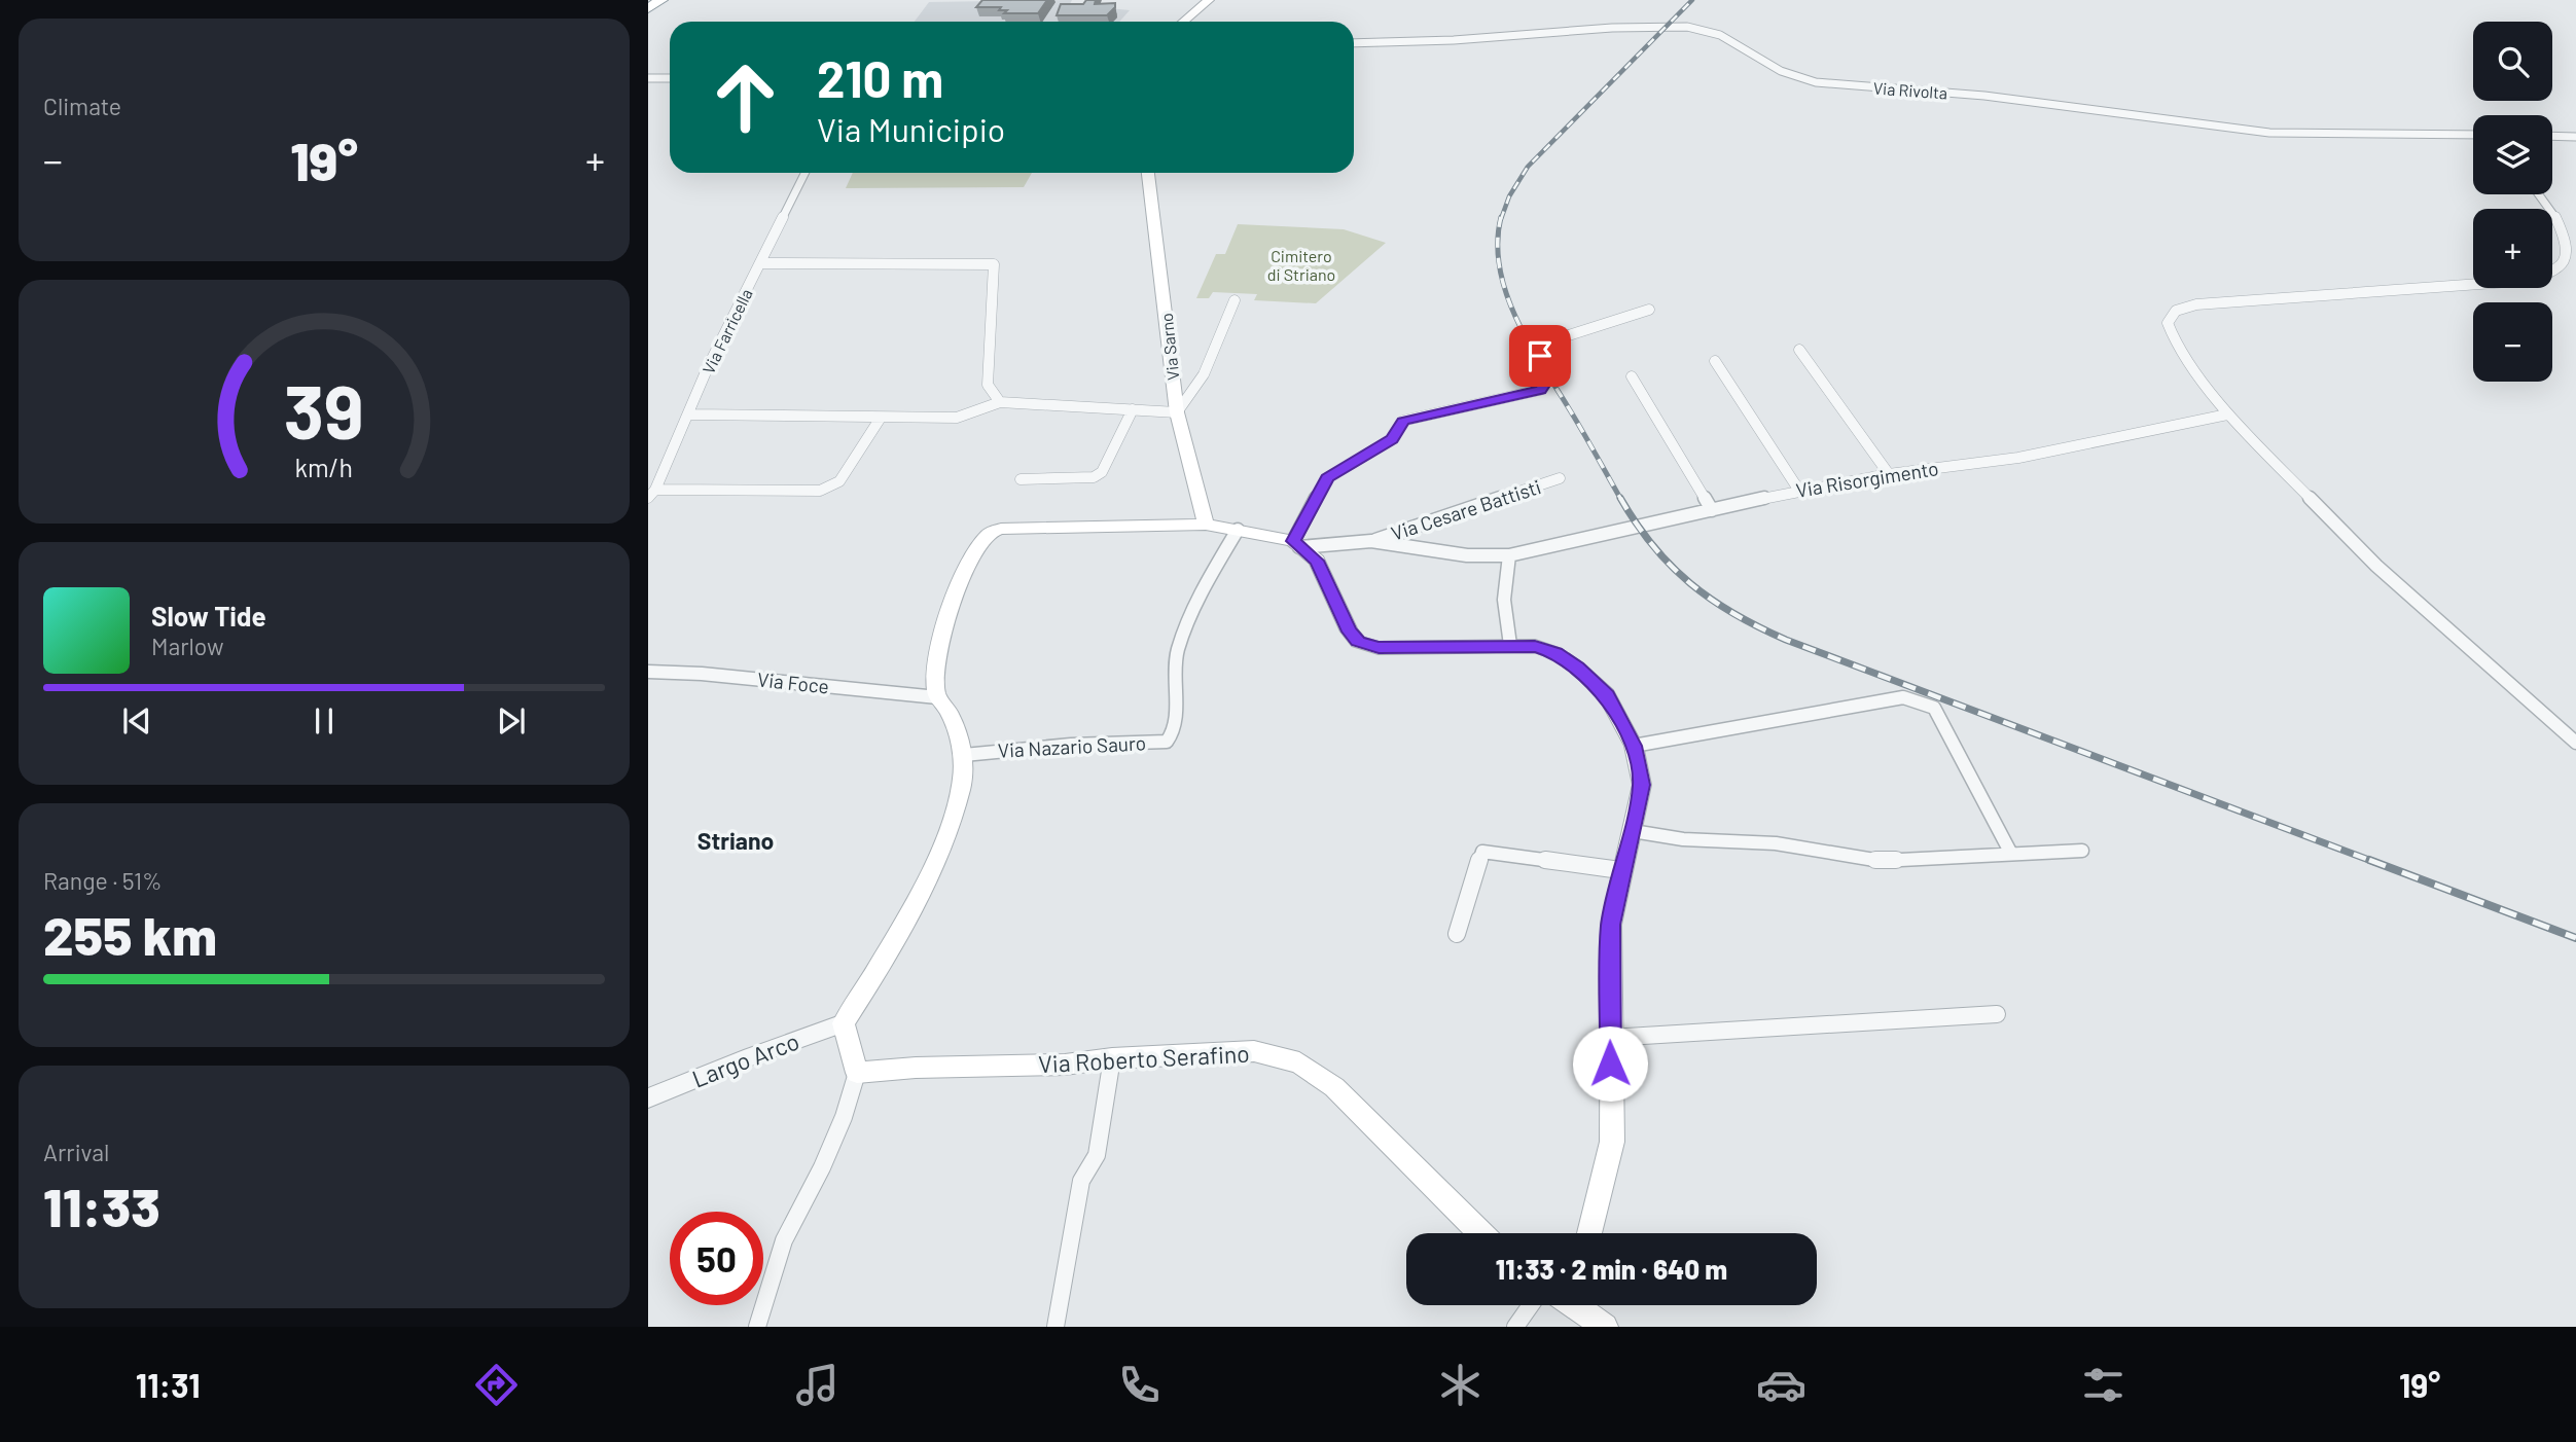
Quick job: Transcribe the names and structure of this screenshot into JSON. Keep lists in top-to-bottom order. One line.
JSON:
{"streets":{"main road":["Via Sarno","Via Risorgimento","Via Roberto Serafino"],"street":["Via Rivolta","Via Farricella","Via Cesare Battisti","Via Foce","Via Nazario Sauro","Largo Arco"]},"crossings":[["Via Sarno","Via Risorgimento"],["Via Risorgimento","Via Cesare Battisti"],["Via Risorgimento","Via Foce"],["Via Risorgimento","Via Nazario Sauro"]],"districts":["Striano"],"parks":["Cimitero di Striano"],"page":{"tile":["Climate",["Range · 51%","255 km"],["Arrival","11:33"]],"map_buttons":["+","−"],"turn":["210 m","Via Municipio"],"heat":["−","19°","+"],"song":["Slow Tide","Marlow"],"limit":"50","trip":"11:33 · 2 min · 640 m","tabs":["11:31","19°"],"gauge":["39","km/h"]}}
